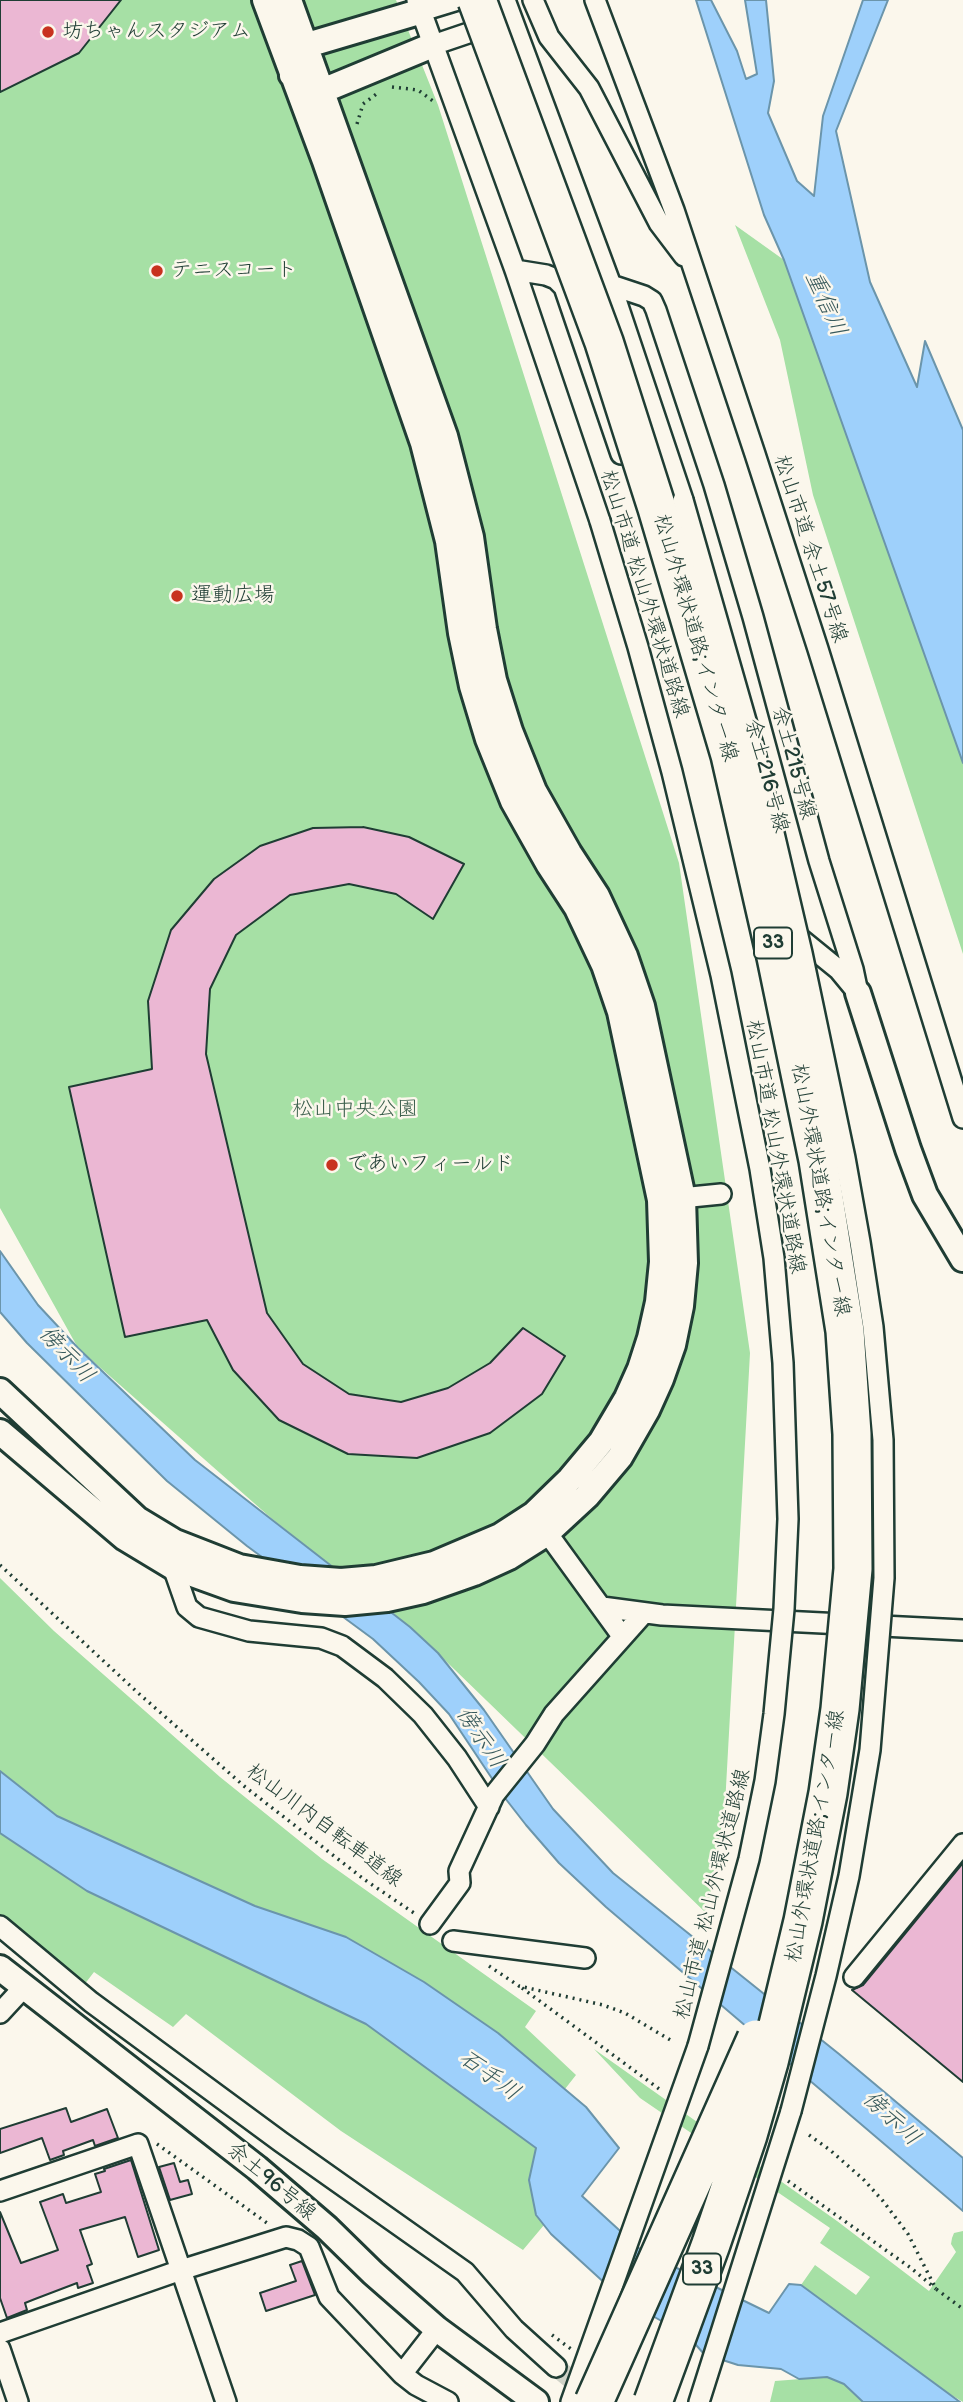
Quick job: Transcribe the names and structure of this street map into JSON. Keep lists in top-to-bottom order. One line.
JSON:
{"streets":{"highway":["松山外環状道路;インター線","33"],"street":["松山市道 余土57号線","松山市道 松山外環状道路線","余土215号線","余土216号線","余土96号線"],"path":["松山川内自転車道線"]},"crossings":[["松山市道 松山外環状道路線","余土216号線"],["松山外環状道路;インター線","33"],["余土215号線","余土216号線"]],"water":["重信川","傍示川","石手川"],"parks":["松山中央公園"],"places":["坊ちゃんスタジアム","テニスコート","運動広場","であいフィールド"]}
